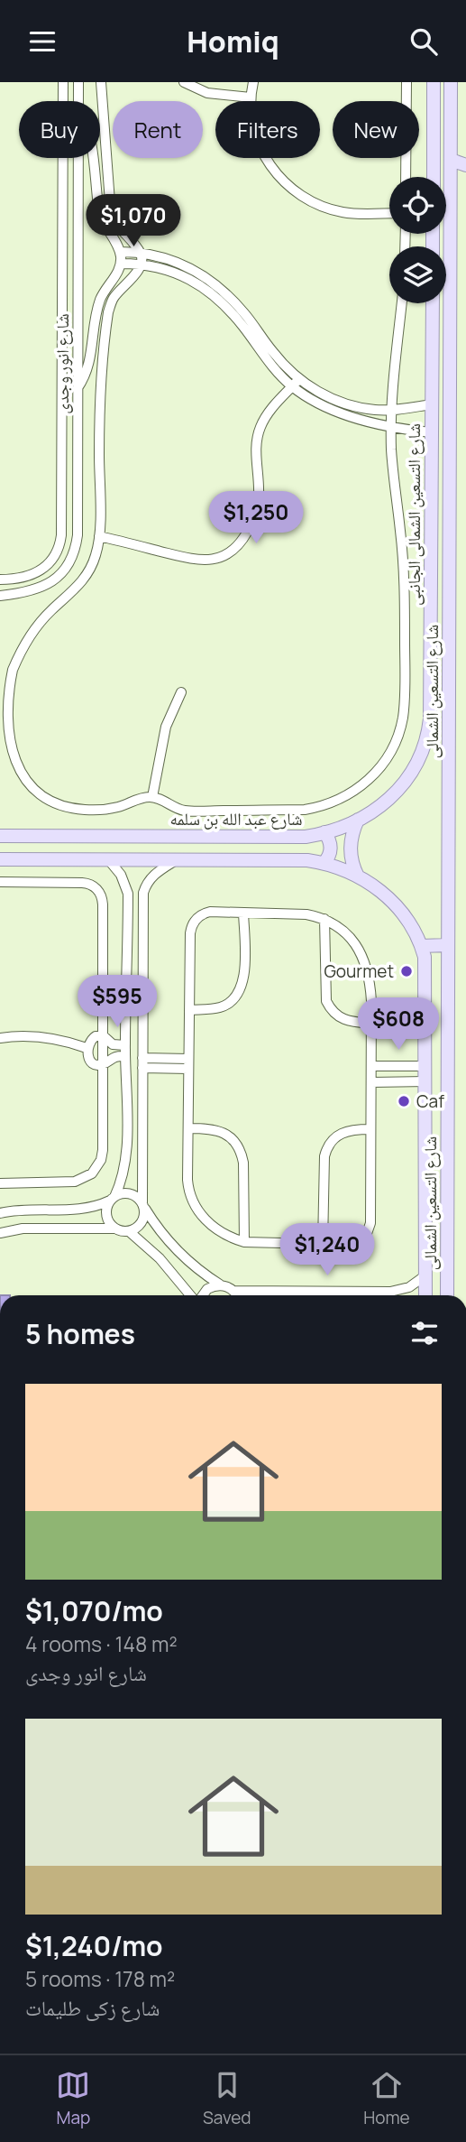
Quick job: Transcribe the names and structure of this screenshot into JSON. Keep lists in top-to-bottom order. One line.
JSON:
{"streets":{"main road":["شارع التسعين الشمالى الجانبى","شارع التسعين الشمالى","شارع عبد الله بن سلمه"],"street":["شارع انور وجدى"]},"crossings":[["شارع التسعين الشمالى الجانبى","شارع عبد الله بن سلمه"]],"places":["Gourmet","Caf"],"page":{"header":"Homiq","chip":["Buy","Rent","Filters","New"],"price":["$1,070","$1,250","$595","$608","$1,240"],"heading":"5 homes","list":[{"name":"$1,070/mo","note":"4 rooms · 148 m² · شارع انور وجدى"},{"name":"$1,240/mo","note":"5 rooms · 178 m² · شارع زكى طليمات"}],"tabs":["Map","Saved","Home"]}}
